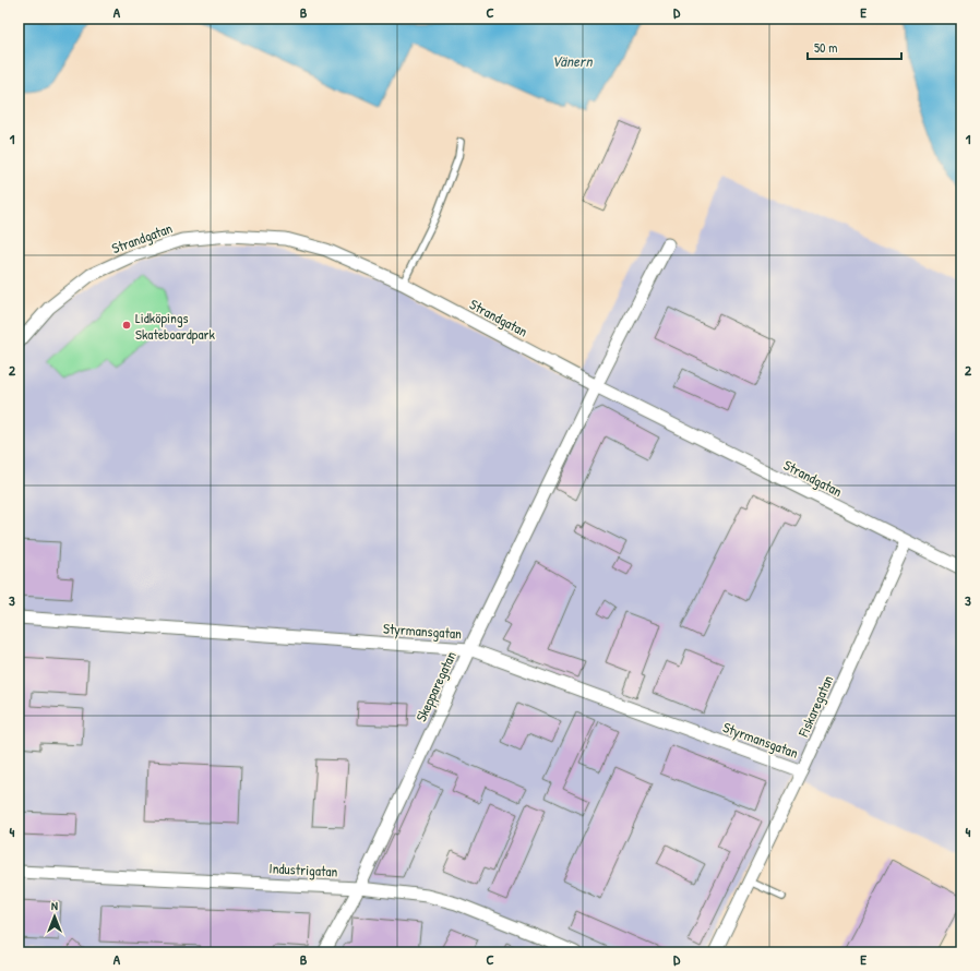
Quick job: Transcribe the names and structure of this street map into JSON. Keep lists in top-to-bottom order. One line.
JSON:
{"streets":{"street":["Strandgatan","Styrmansgatan","Skepparegatan","Fiskaregatan","Industrigatan"]},"crossings":[["Strandgatan","Skepparegatan"],["Strandgatan","Fiskaregatan"],["Styrmansgatan","Skepparegatan"],["Styrmansgatan","Fiskaregatan"],["Skepparegatan","Industrigatan"]],"water":["Vänern"],"places":["Lidköpings Skateboardpark"],"scale_bar":"50 m","north":"top","grid":{"columns":["A","B","C","D","E"],"rows":["1","2","3","4"]}}
